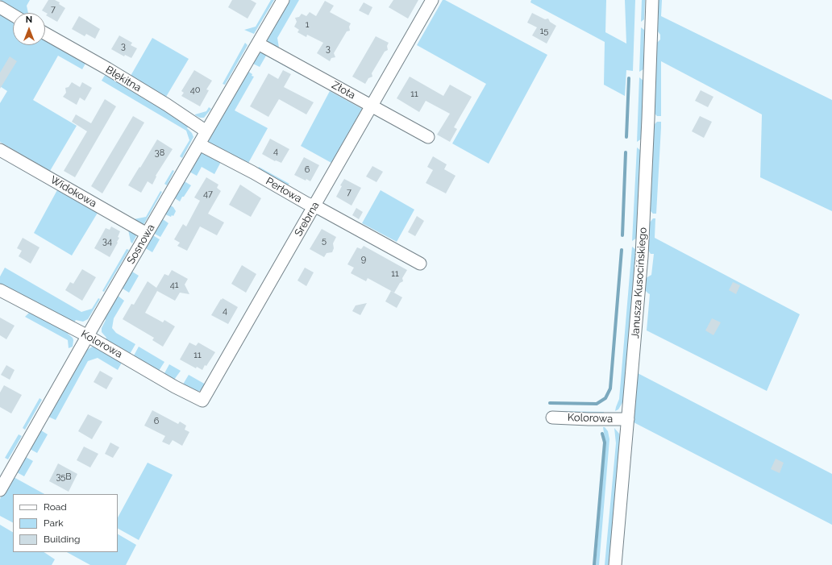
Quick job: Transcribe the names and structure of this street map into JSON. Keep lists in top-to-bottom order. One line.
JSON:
{"streets":{"street":["Błękitna","Złota","Perłowa","Widokowa","Srebrna","Sosnowa","Janusza Kusocińskiego","Kolorowa"]},"crossings":[["Błękitna","Sosnowa"],["Złota","Srebrna"],["Złota","Sosnowa"],["Perłowa","Srebrna"],["Perłowa","Sosnowa"],["Widokowa","Sosnowa"],["Srebrna","Kolorowa"],["Sosnowa","Kolorowa"],["Janusza Kusocińskiego","Kolorowa"]],"house_numbers":["7","1","15","3","3","40","11","4","38","6","7","47","5","34","9","11","41","4","11","6","35B"],"legend":["Road","Park","Building"],"north":"top"}
